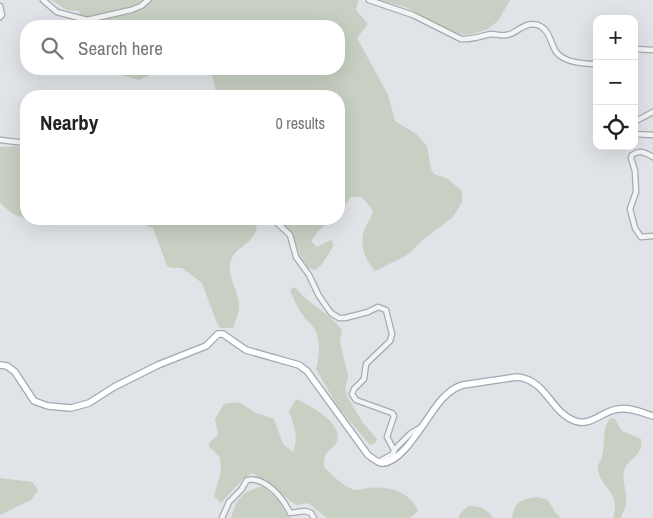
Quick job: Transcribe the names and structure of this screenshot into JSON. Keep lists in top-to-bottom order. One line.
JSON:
{"page":{"map_buttons":["+","−"],"search":"Search here","heading":["Nearby","0 results"]}}
